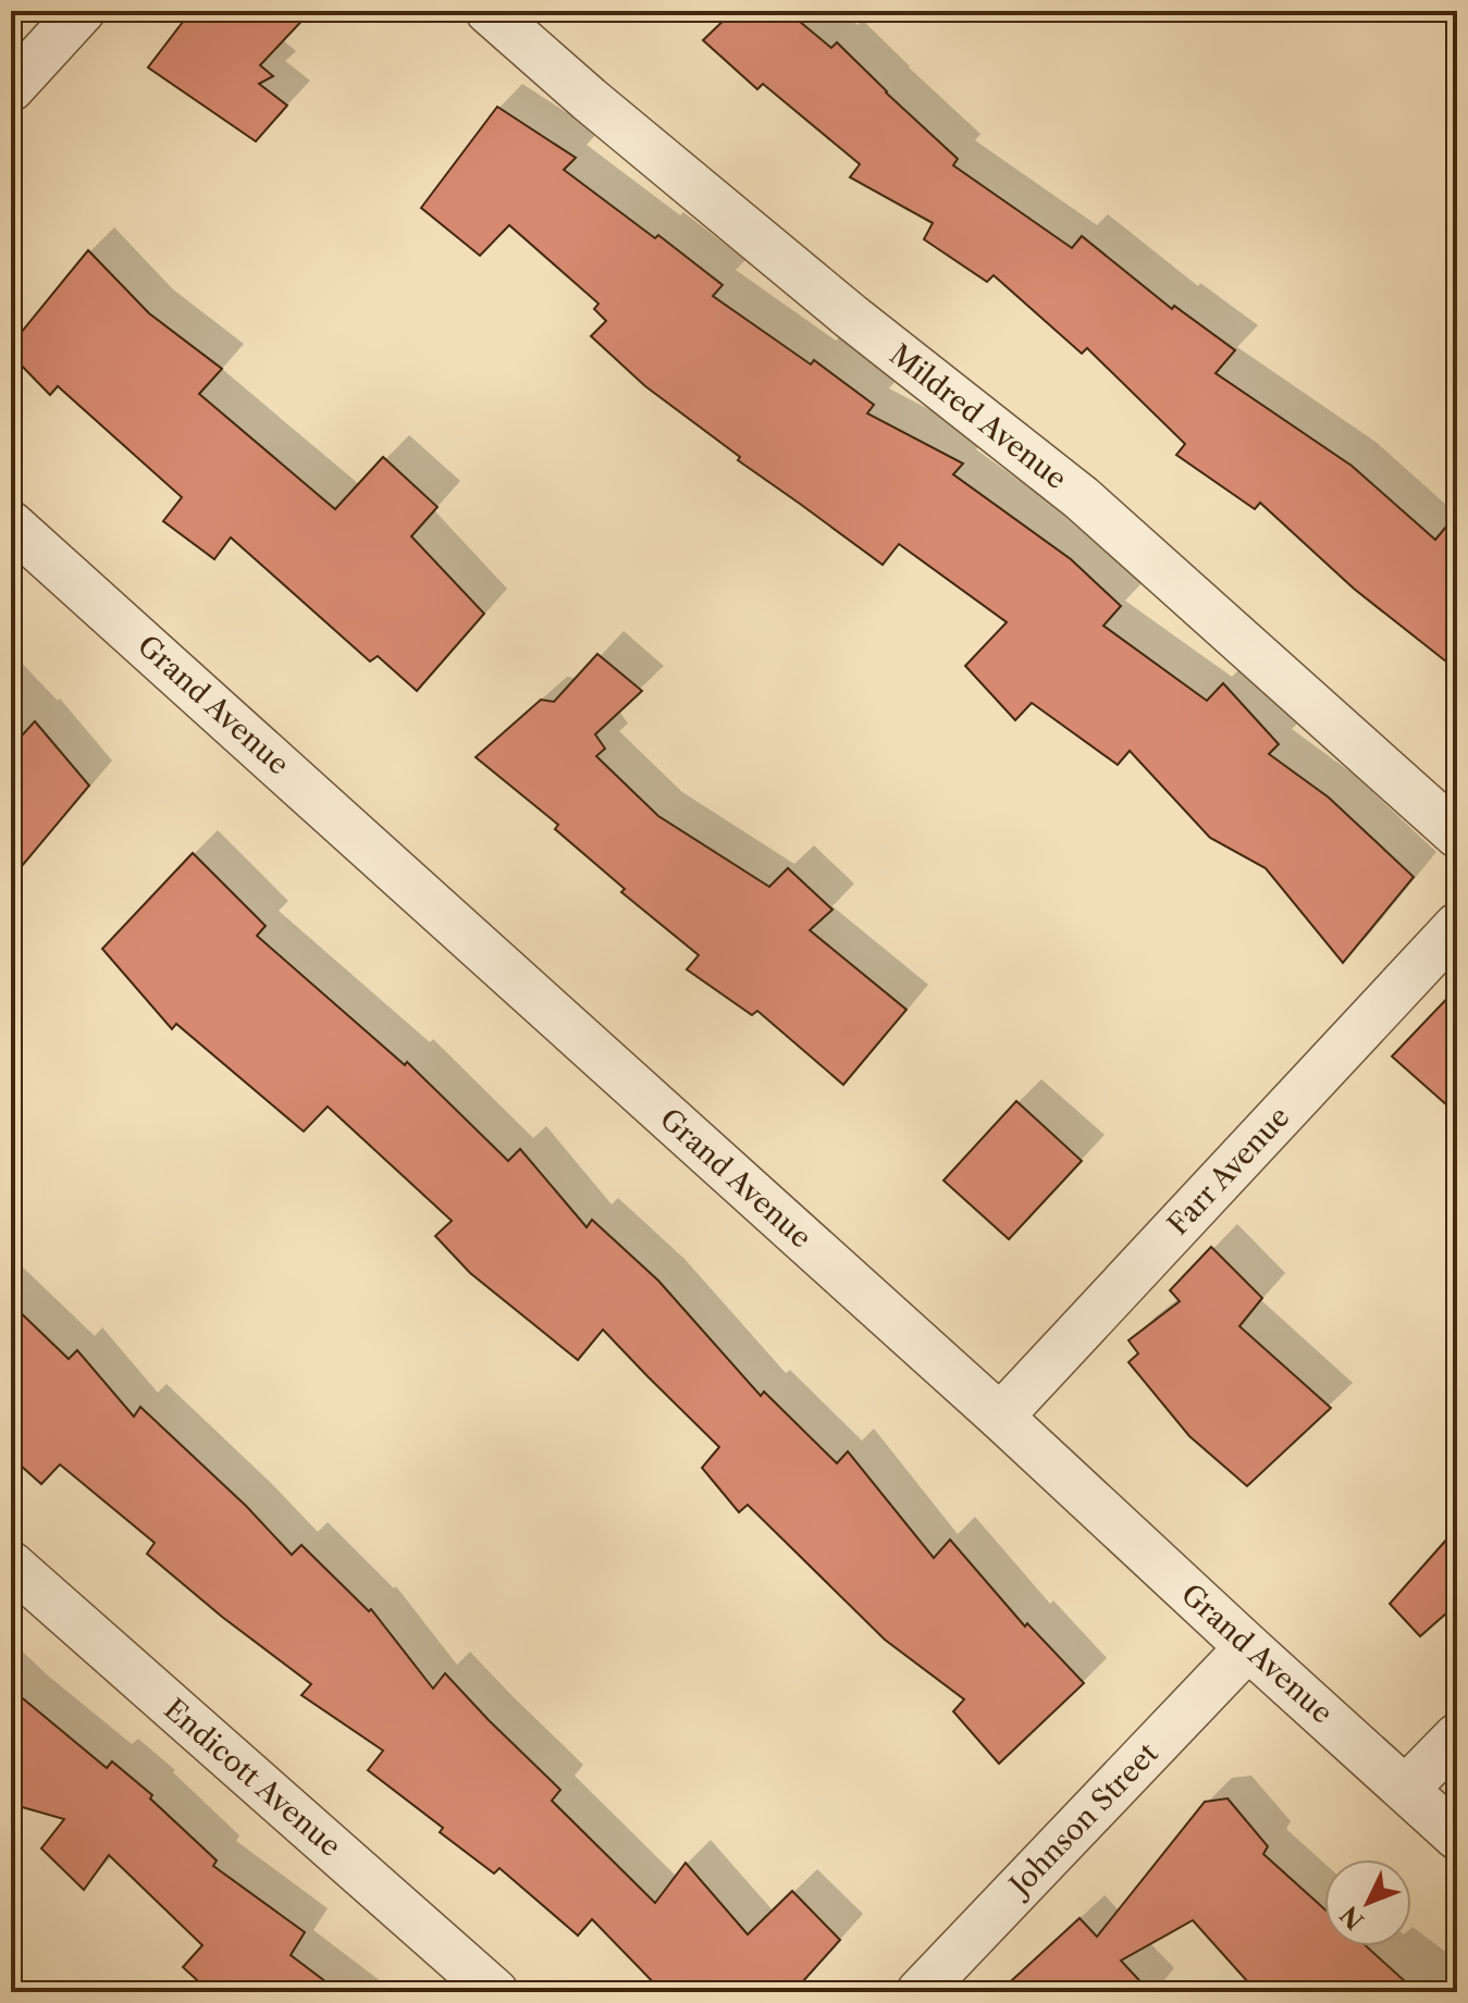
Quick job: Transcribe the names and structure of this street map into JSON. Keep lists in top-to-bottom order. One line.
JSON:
{"streets":{"street":["Mildred Avenue","Grand Avenue","Farr Avenue","Endicott Avenue","Johnson Street"]},"crossings":[["Grand Avenue","Farr Avenue"],["Grand Avenue","Johnson Street"]],"north":"bottom left"}
